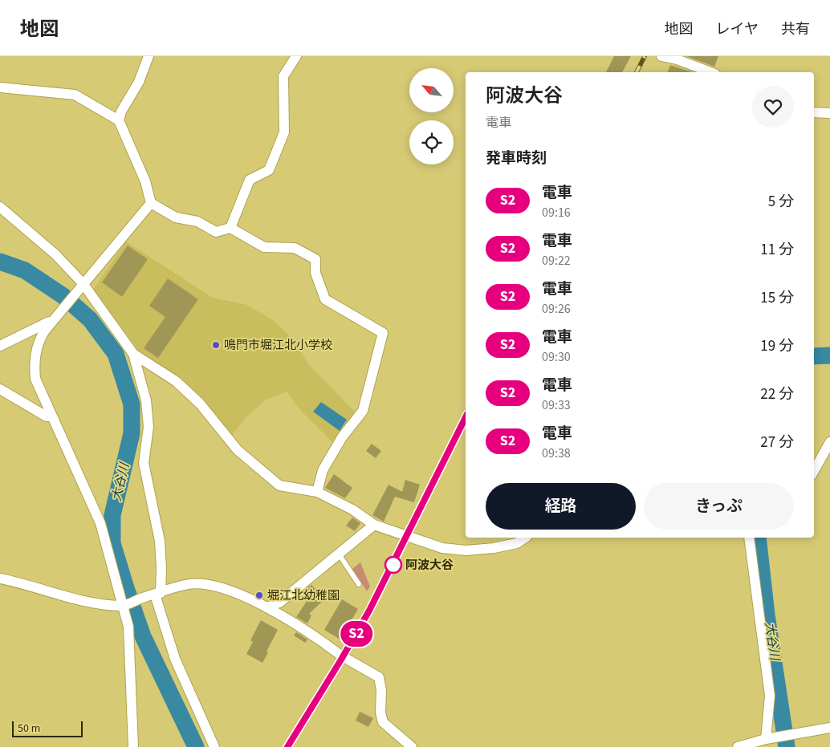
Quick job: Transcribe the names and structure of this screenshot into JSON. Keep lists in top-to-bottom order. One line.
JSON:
{"water":["大谷川"],"places":["鳴門市堀江北小学校","阿波大谷","堀江北幼稚園"],"scale_bar":"50 m","north":"top left","page":{"header":"地図","nav":["地図","レイヤ","共有"],"on_map":"S2","heading":[["阿波大谷","電車"],"発車時刻"],"list":[{"mark":"S2","name":"電車","note":"09:16","value":"5 分"},{"mark":"S2","name":"電車","note":"09:22","value":"11 分"},{"mark":"S2","name":"電車","note":"09:26","value":"15 分"},{"mark":"S2","name":"電車","note":"09:30","value":"19 分"},{"mark":"S2","name":"電車","note":"09:33","value":"22 分"},{"mark":"S2","name":"電車","note":"09:38","value":"27 分"}],"buttons":["経路","きっぷ"],"scale":"50 m"}}
